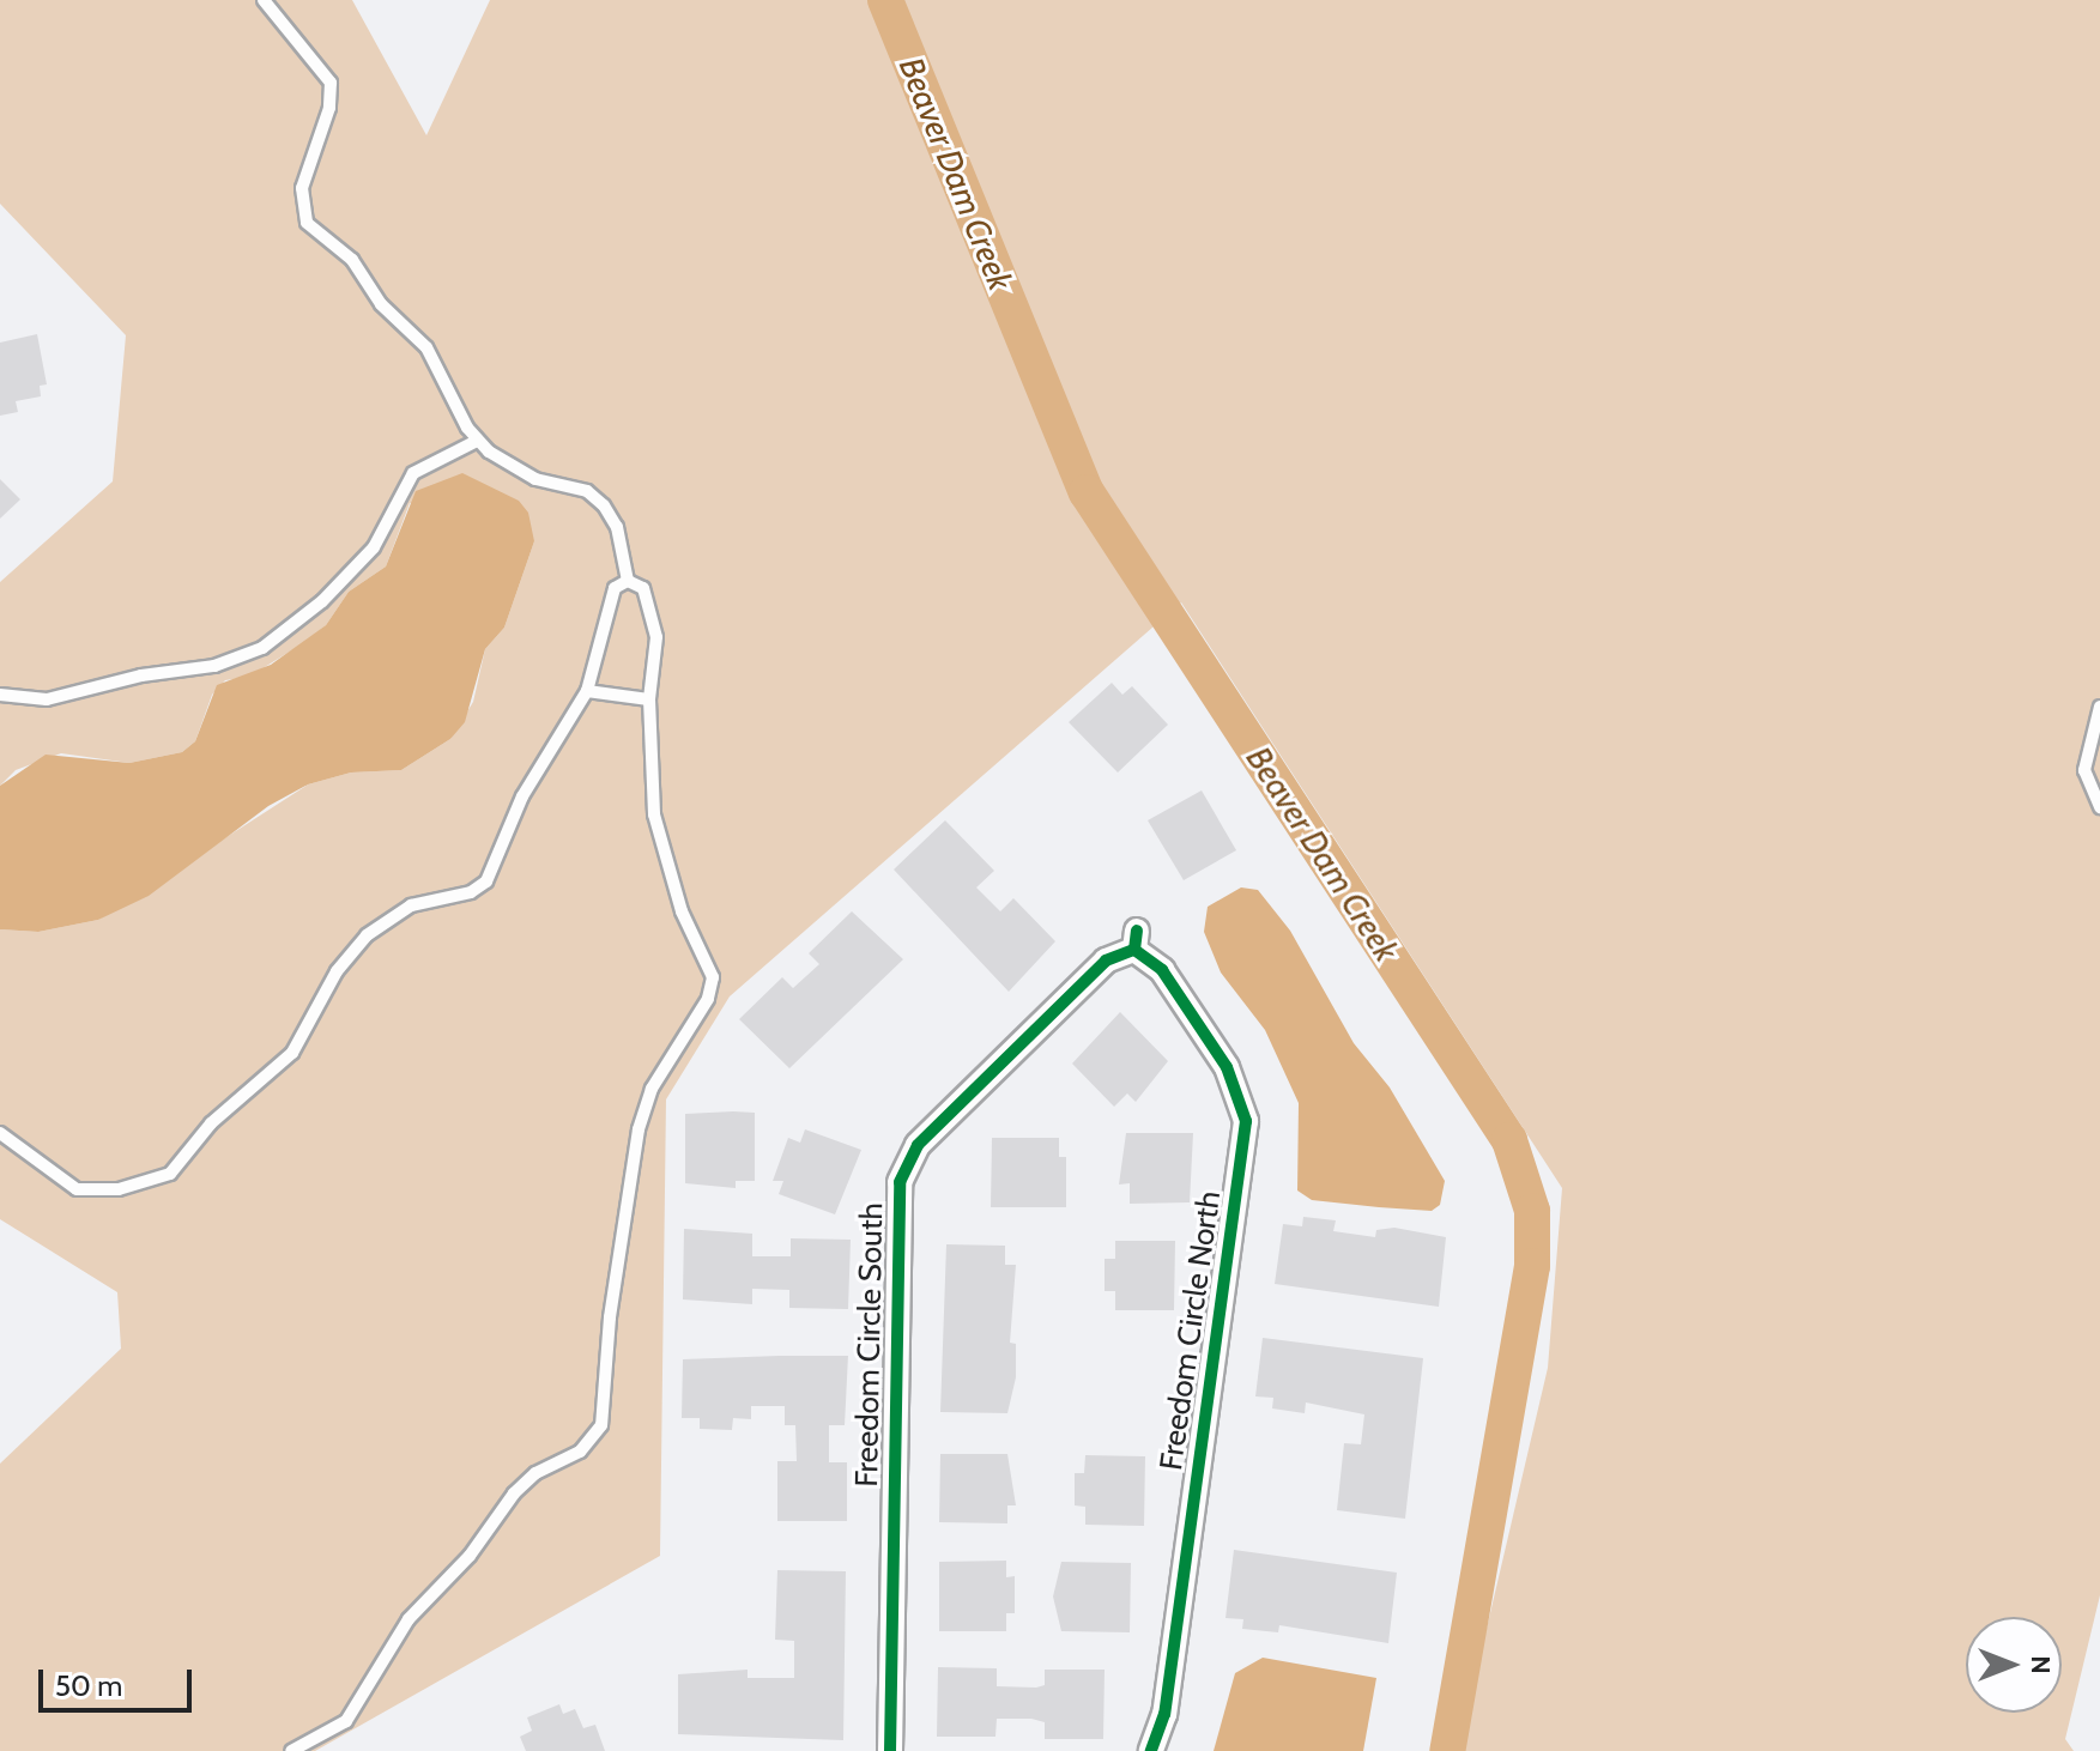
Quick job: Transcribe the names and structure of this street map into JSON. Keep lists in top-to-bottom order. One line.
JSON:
{"streets":{"street":["Freedom Circle North","Freedom Circle South"]},"crossings":[["Freedom Circle North","Freedom Circle South"]],"water":["Beaver Dam Creek"],"scale_bar":"50 m","north":"right"}
